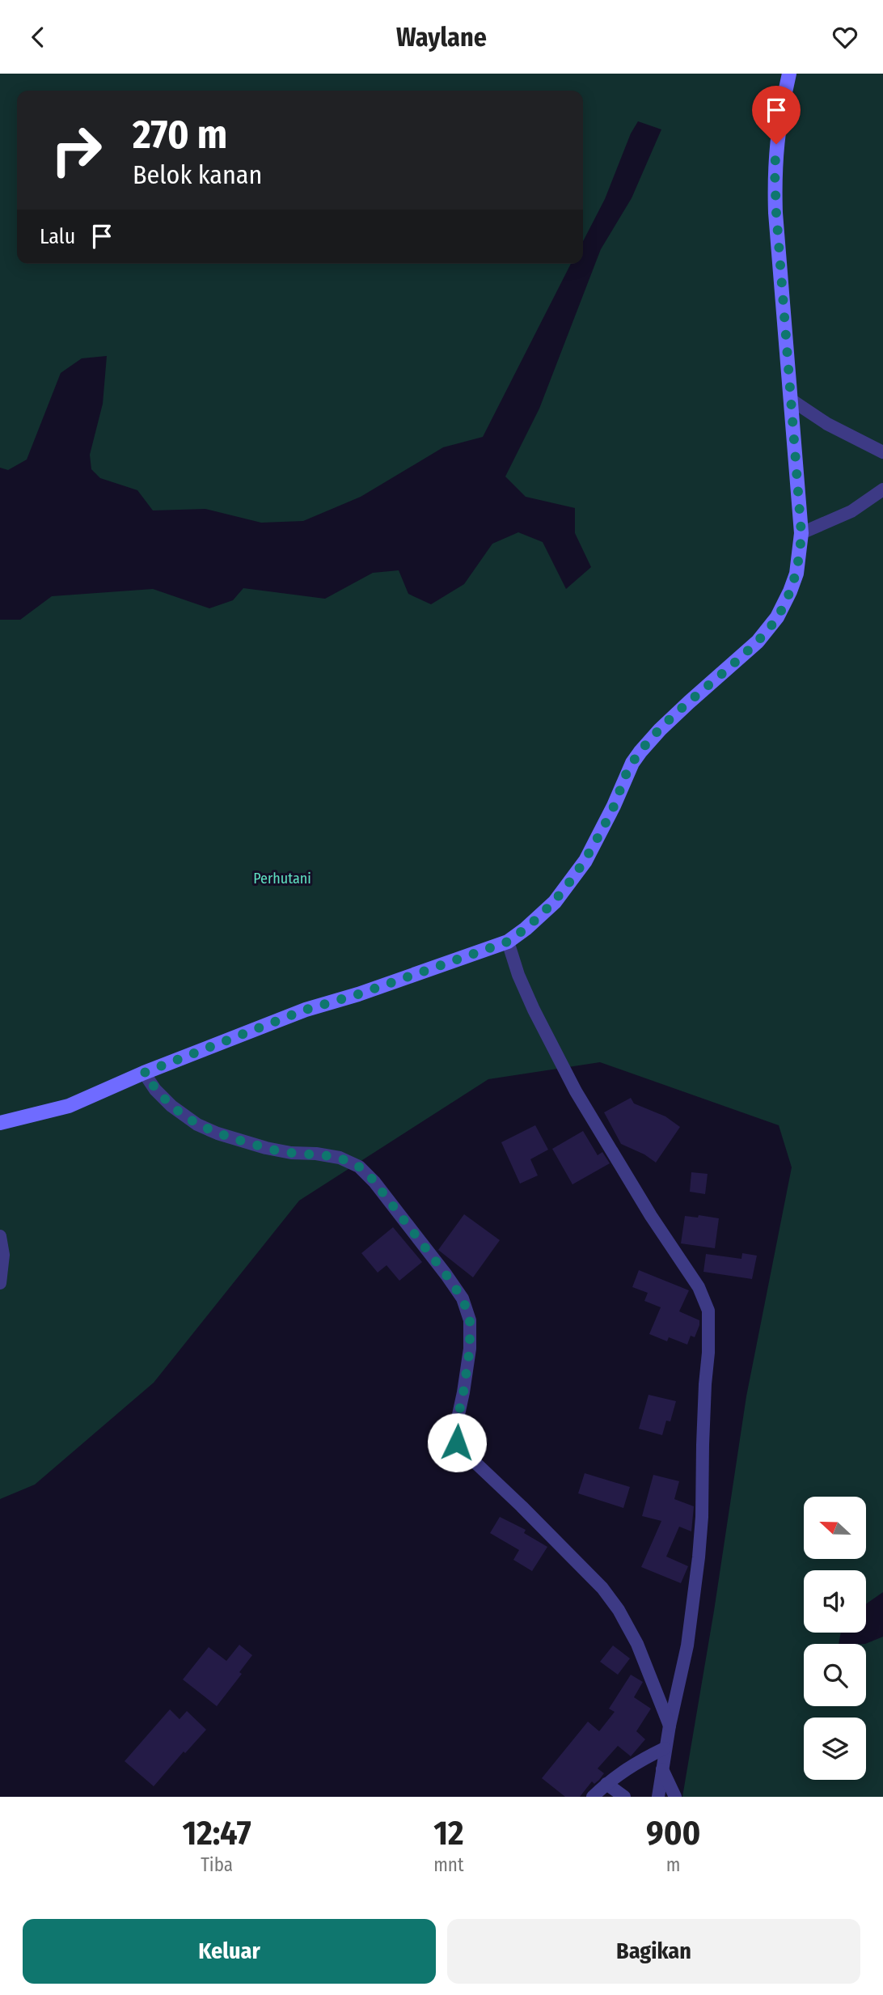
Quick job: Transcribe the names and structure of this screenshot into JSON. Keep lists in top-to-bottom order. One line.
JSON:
{"parks":["Perhutani"],"north":"left","page":{"header":"Waylane","turn":["270 m","Belok kanan"],"then":"Lalu","eta":["12:47","Tiba","12","mnt","900","m"],"buttons":["Keluar","Bagikan"]}}
